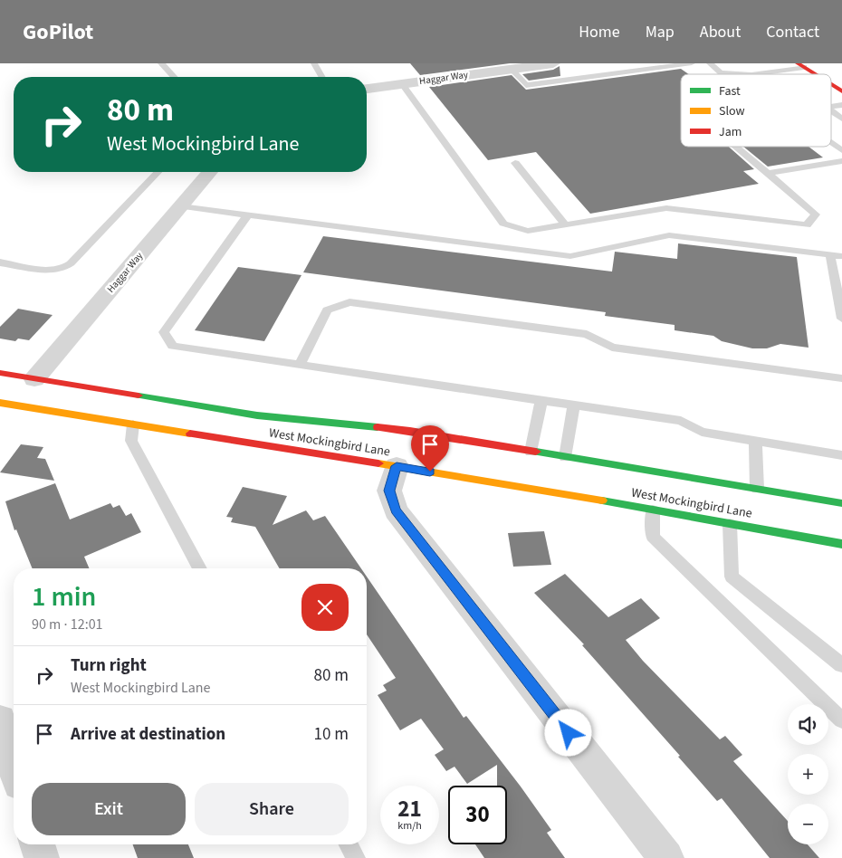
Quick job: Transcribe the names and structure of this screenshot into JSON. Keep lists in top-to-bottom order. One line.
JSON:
{"streets":{"main road":["West Mockingbird Lane"],"street":["Haggar Way"]},"crossings":[["Haggar Way","West Mockingbird Lane"]],"legend":["Fast","Slow","Jam"],"page":{"header":"GoPilot","nav":["Home","Map","About","Contact"],"turn":["80 m","West Mockingbird Lane"],"heading":["1 min","90 m · 12:01"],"list":[{"name":"Turn right","note":"West Mockingbird Lane","value":"80 m"},{"name":"Arrive at destination","value":"10 m"}],"map_buttons":["+","−"],"buttons":["Exit","Share"],"speed":"21 km/h","limit":"30"}}
